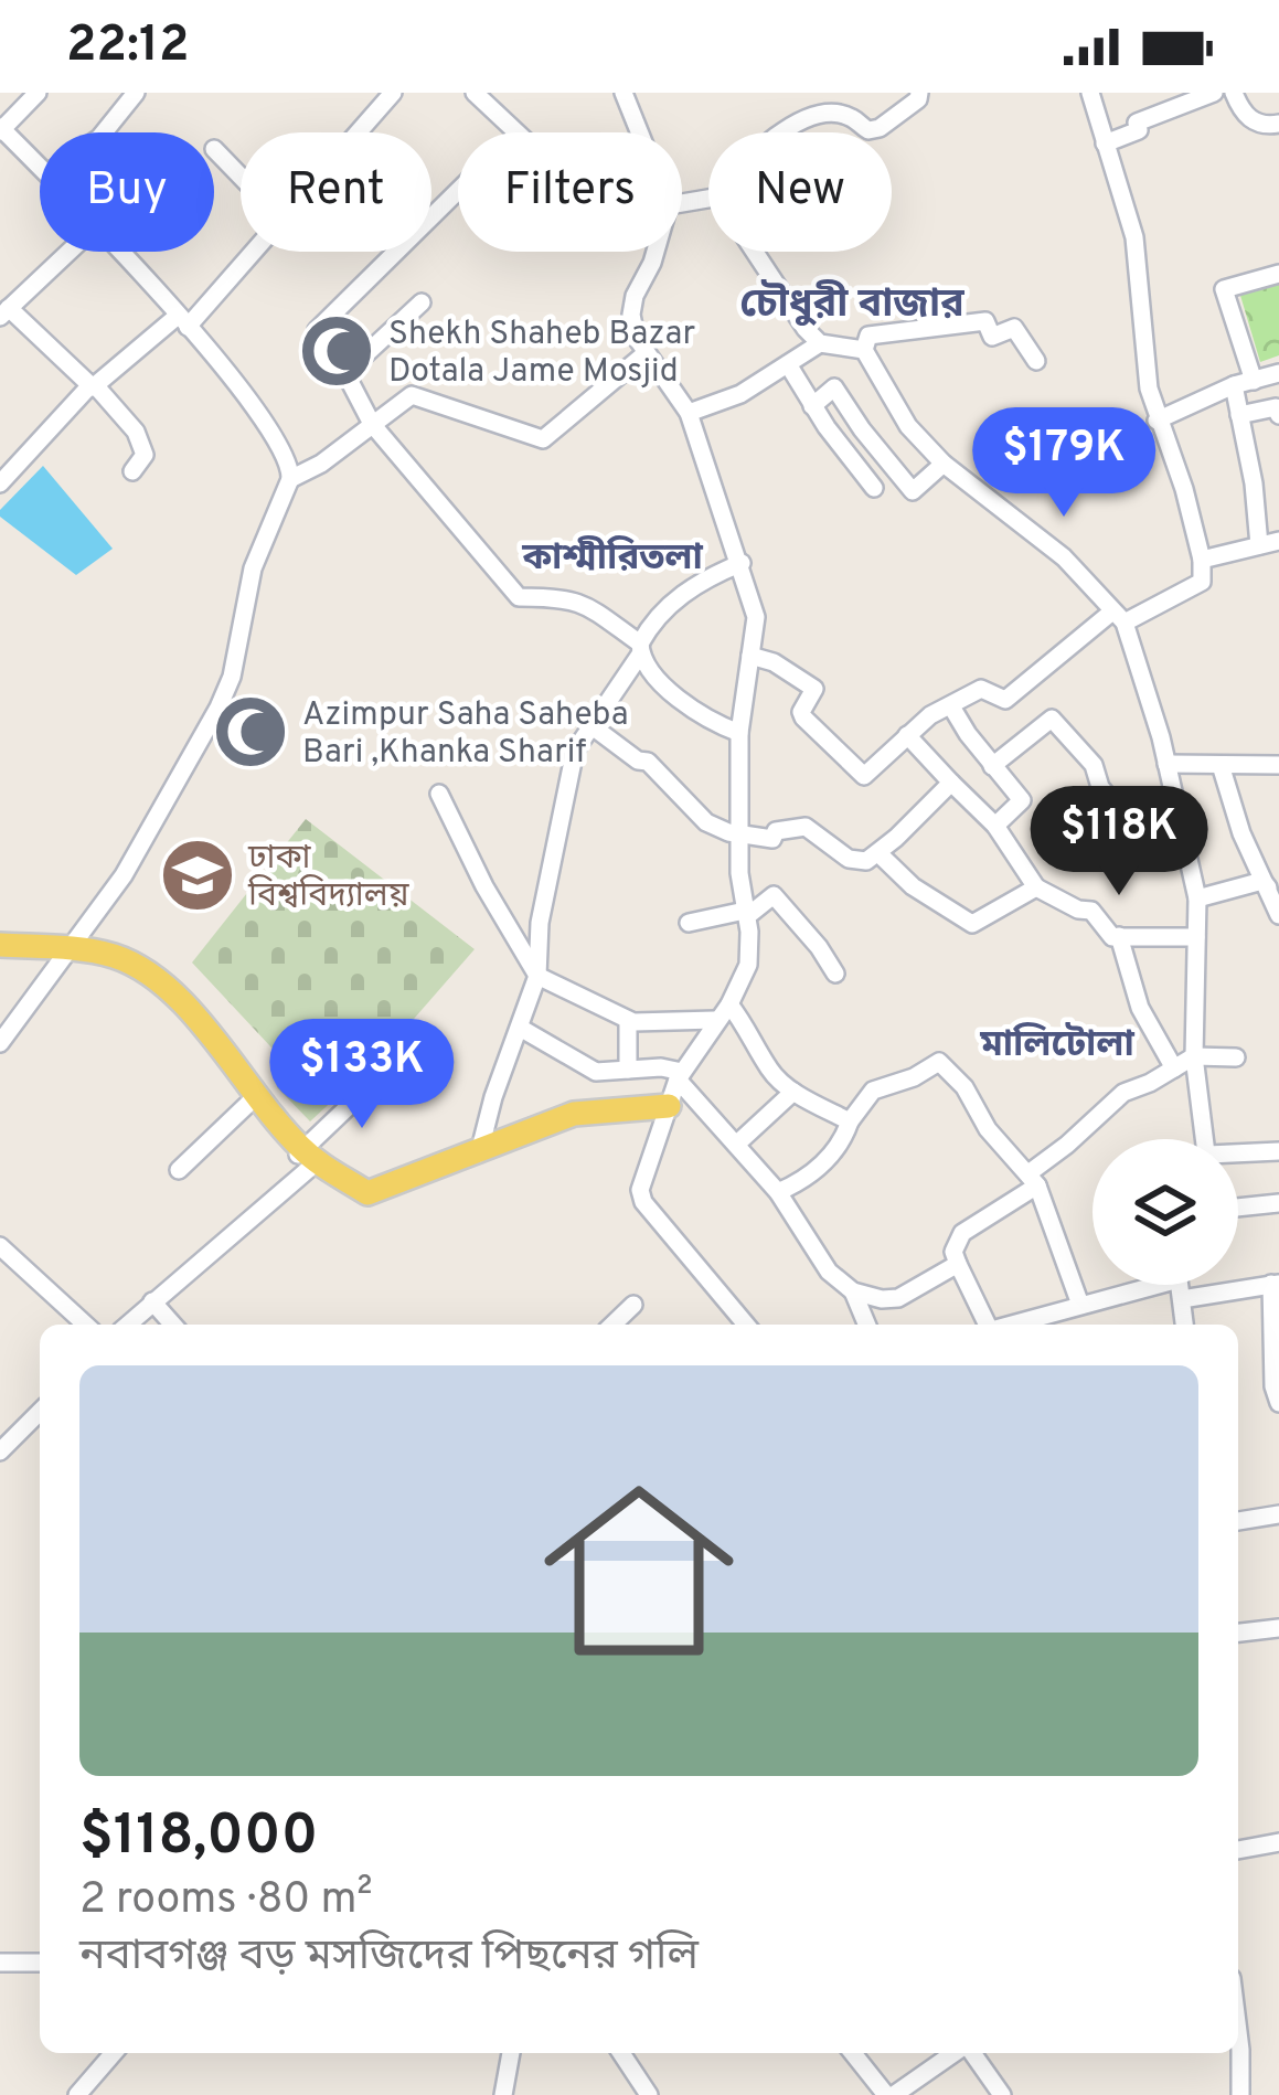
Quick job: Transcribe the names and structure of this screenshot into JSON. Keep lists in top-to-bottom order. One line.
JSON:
{"districts":["চৌধুরী বাজার","কাশ্মীরিতলা","মালিটোলা"],"places":{"mosque":["Shekh Shaheb Bazar Dotala Jame Mosjid","Azimpur Saha Saheba Bari ,Khanka Sharif"],"school or university":["ঢাকা বিশ্ববিদ্যালয়"]},"page":{"status":"22:12","chip":["Buy","Rent","Filters","New"],"price":["$179K","$118K","$133K"],"list":[{"name":"$118,000","note":"2 rooms · 80 m² · নবাবগঞ্জ বড় মসজিদের পিছনের গলি"}]}}
